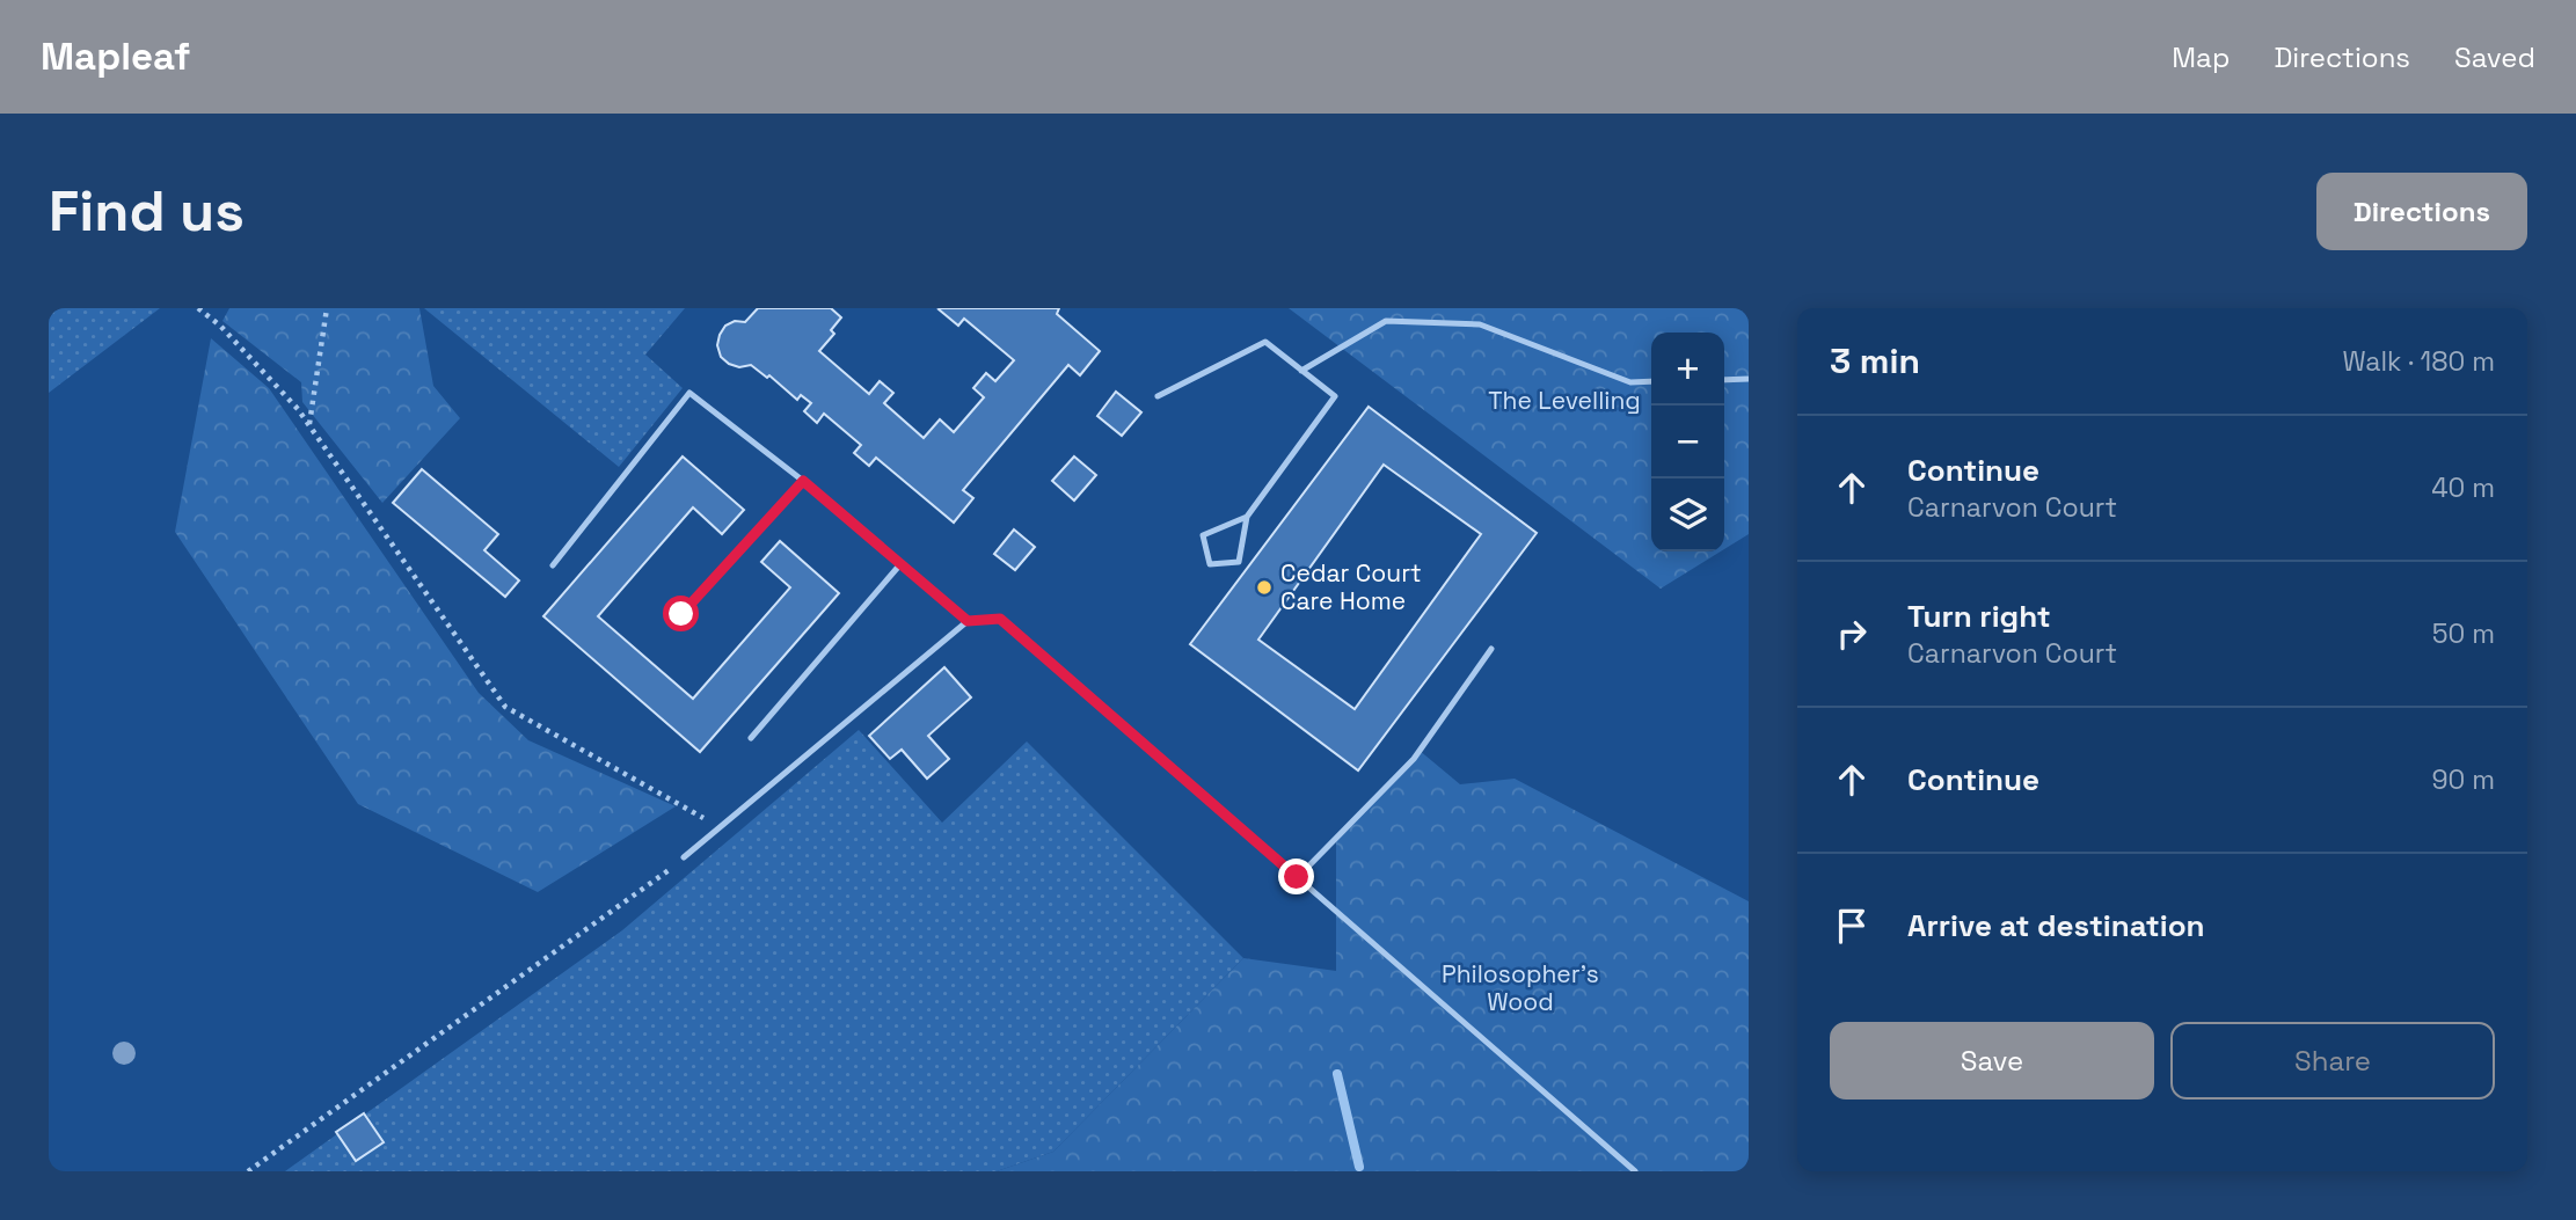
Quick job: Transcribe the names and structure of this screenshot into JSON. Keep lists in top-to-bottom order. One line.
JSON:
{"parks":["The Levelling","Philosopher's Wood"],"places":["Cedar Court Care Home"],"page":{"header":"Mapleaf","nav":["Map","Directions","Saved"],"buttons":["Directions",["Save","Share"]],"title":"Find us","heading":["3 min","Walk · 180 m"],"map_buttons":["+","−"],"list":[["Continue","Carnarvon Court","40 m"],["Turn right","Carnarvon Court","50 m"],["Continue","90 m"],"Arrive at destination"]}}
